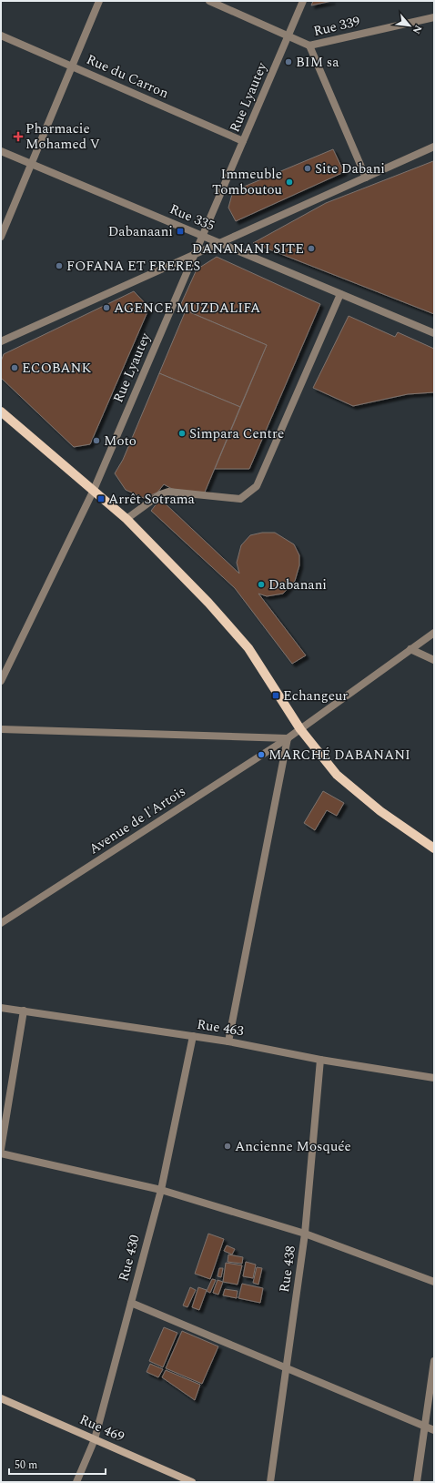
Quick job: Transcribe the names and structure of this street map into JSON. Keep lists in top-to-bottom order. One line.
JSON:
{"streets":{"street":["Rue 339","Rue du Carron","Rue Lyautey","Rue 335","Avenue de l'Artois","Rue 463","Rue 430","Rue 438","Rue 469"]},"crossings":[["Rue 339","Rue Lyautey"],["Rue du Carron","Rue Lyautey"],["Rue Lyautey","Rue 335"],["Rue 463","Rue 430"],["Rue 463","Rue 438"],["Rue 430","Rue 469"]],"places":{"other":["BIM sa","Site Dabani","Immeuble Tomboutou","DANANANI SITE","FOFANA ET FRERES","AGENCE MUZDALIFA","ECOBANK","Simpara Centre","Moto","Dabanani","MARCHÉ DABANANI","Ancienne Mosquée"],"health":["Pharmacie Mohamed V"],"transit":["Dabanaani","Arrêt Sotrama","Echangeur"]},"scale_bar":"50 m","north":"bottom right"}
